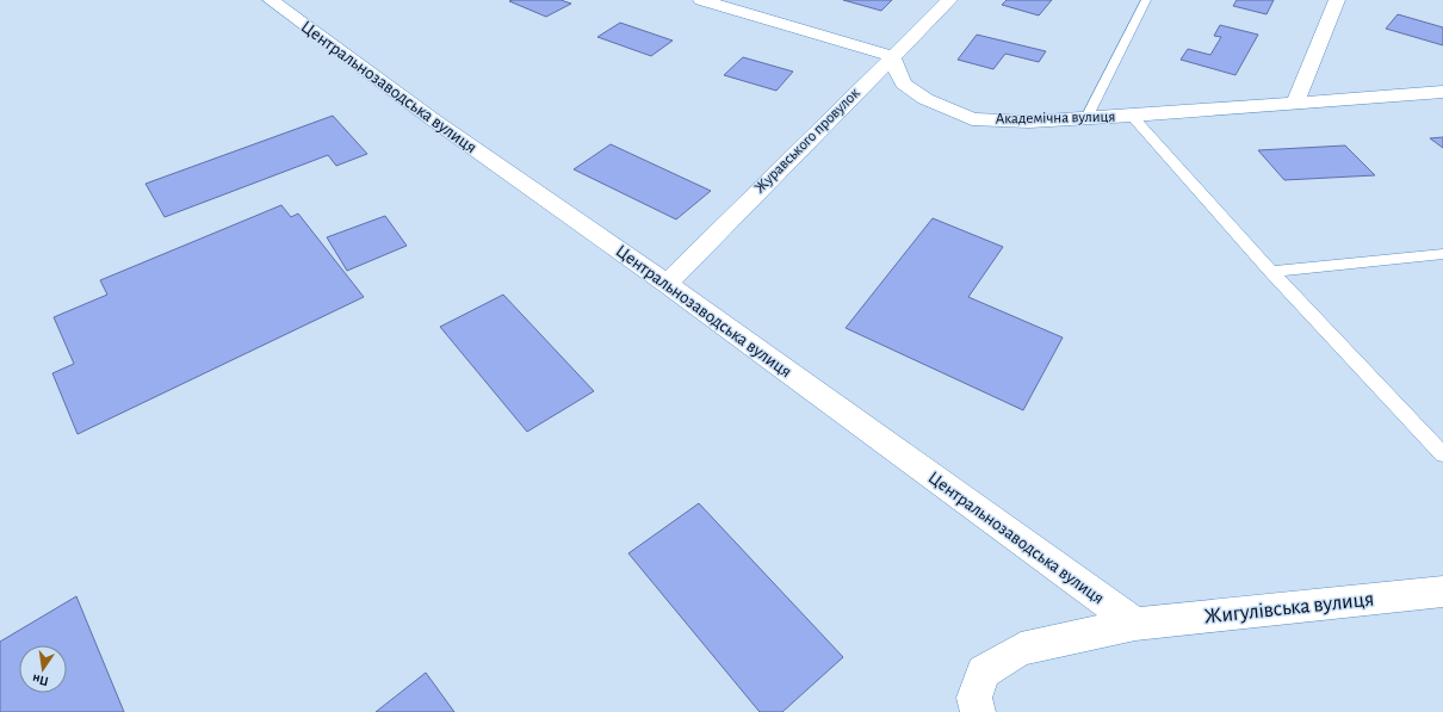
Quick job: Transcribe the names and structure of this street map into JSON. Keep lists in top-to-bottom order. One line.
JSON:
{"streets":{"street":["Центральнозаводська вулиця","Академічна вулиця","Журавського провулок","Жигулівська вулиця"]},"crossings":[["Центральнозаводська вулиця","Журавського провулок"],["Центральнозаводська вулиця","Жигулівська вулиця"],["Академічна вулиця","Журавського провулок"]],"north":"bottom"}
